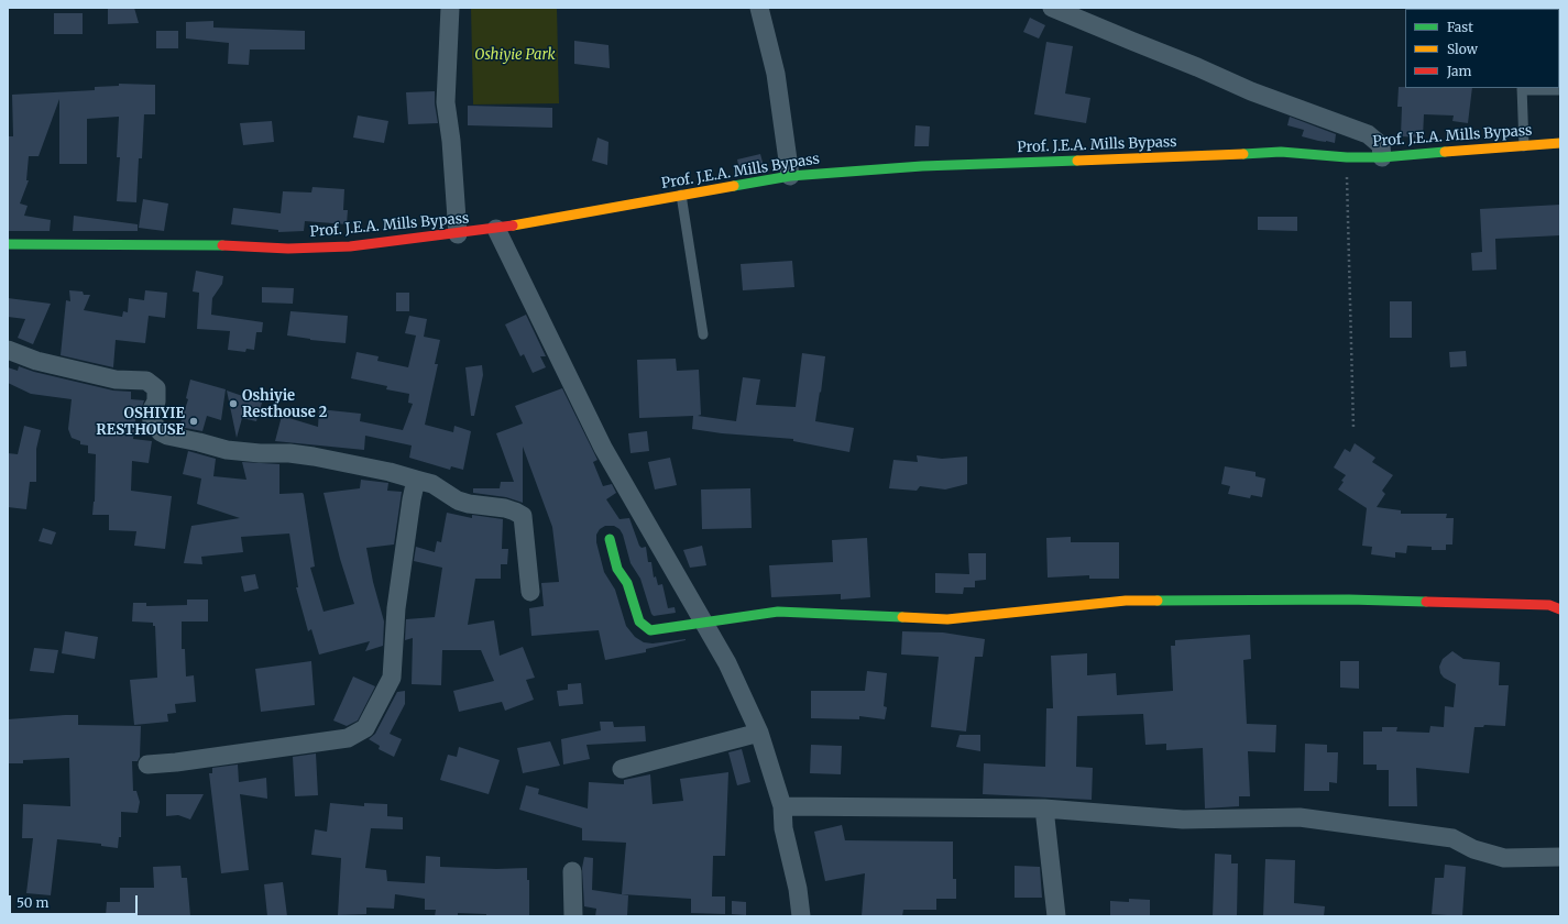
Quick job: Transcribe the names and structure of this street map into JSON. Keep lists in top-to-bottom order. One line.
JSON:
{"streets":{"street":["Prof. J.E.A. Mills Bypass"]},"parks":["Oshiyie Park"],"places":["Oshiyie Resthouse 2","OSHIYIE RESTHOUSE"],"legend":["Fast","Slow","Jam"],"scale_bar":"50 m"}
